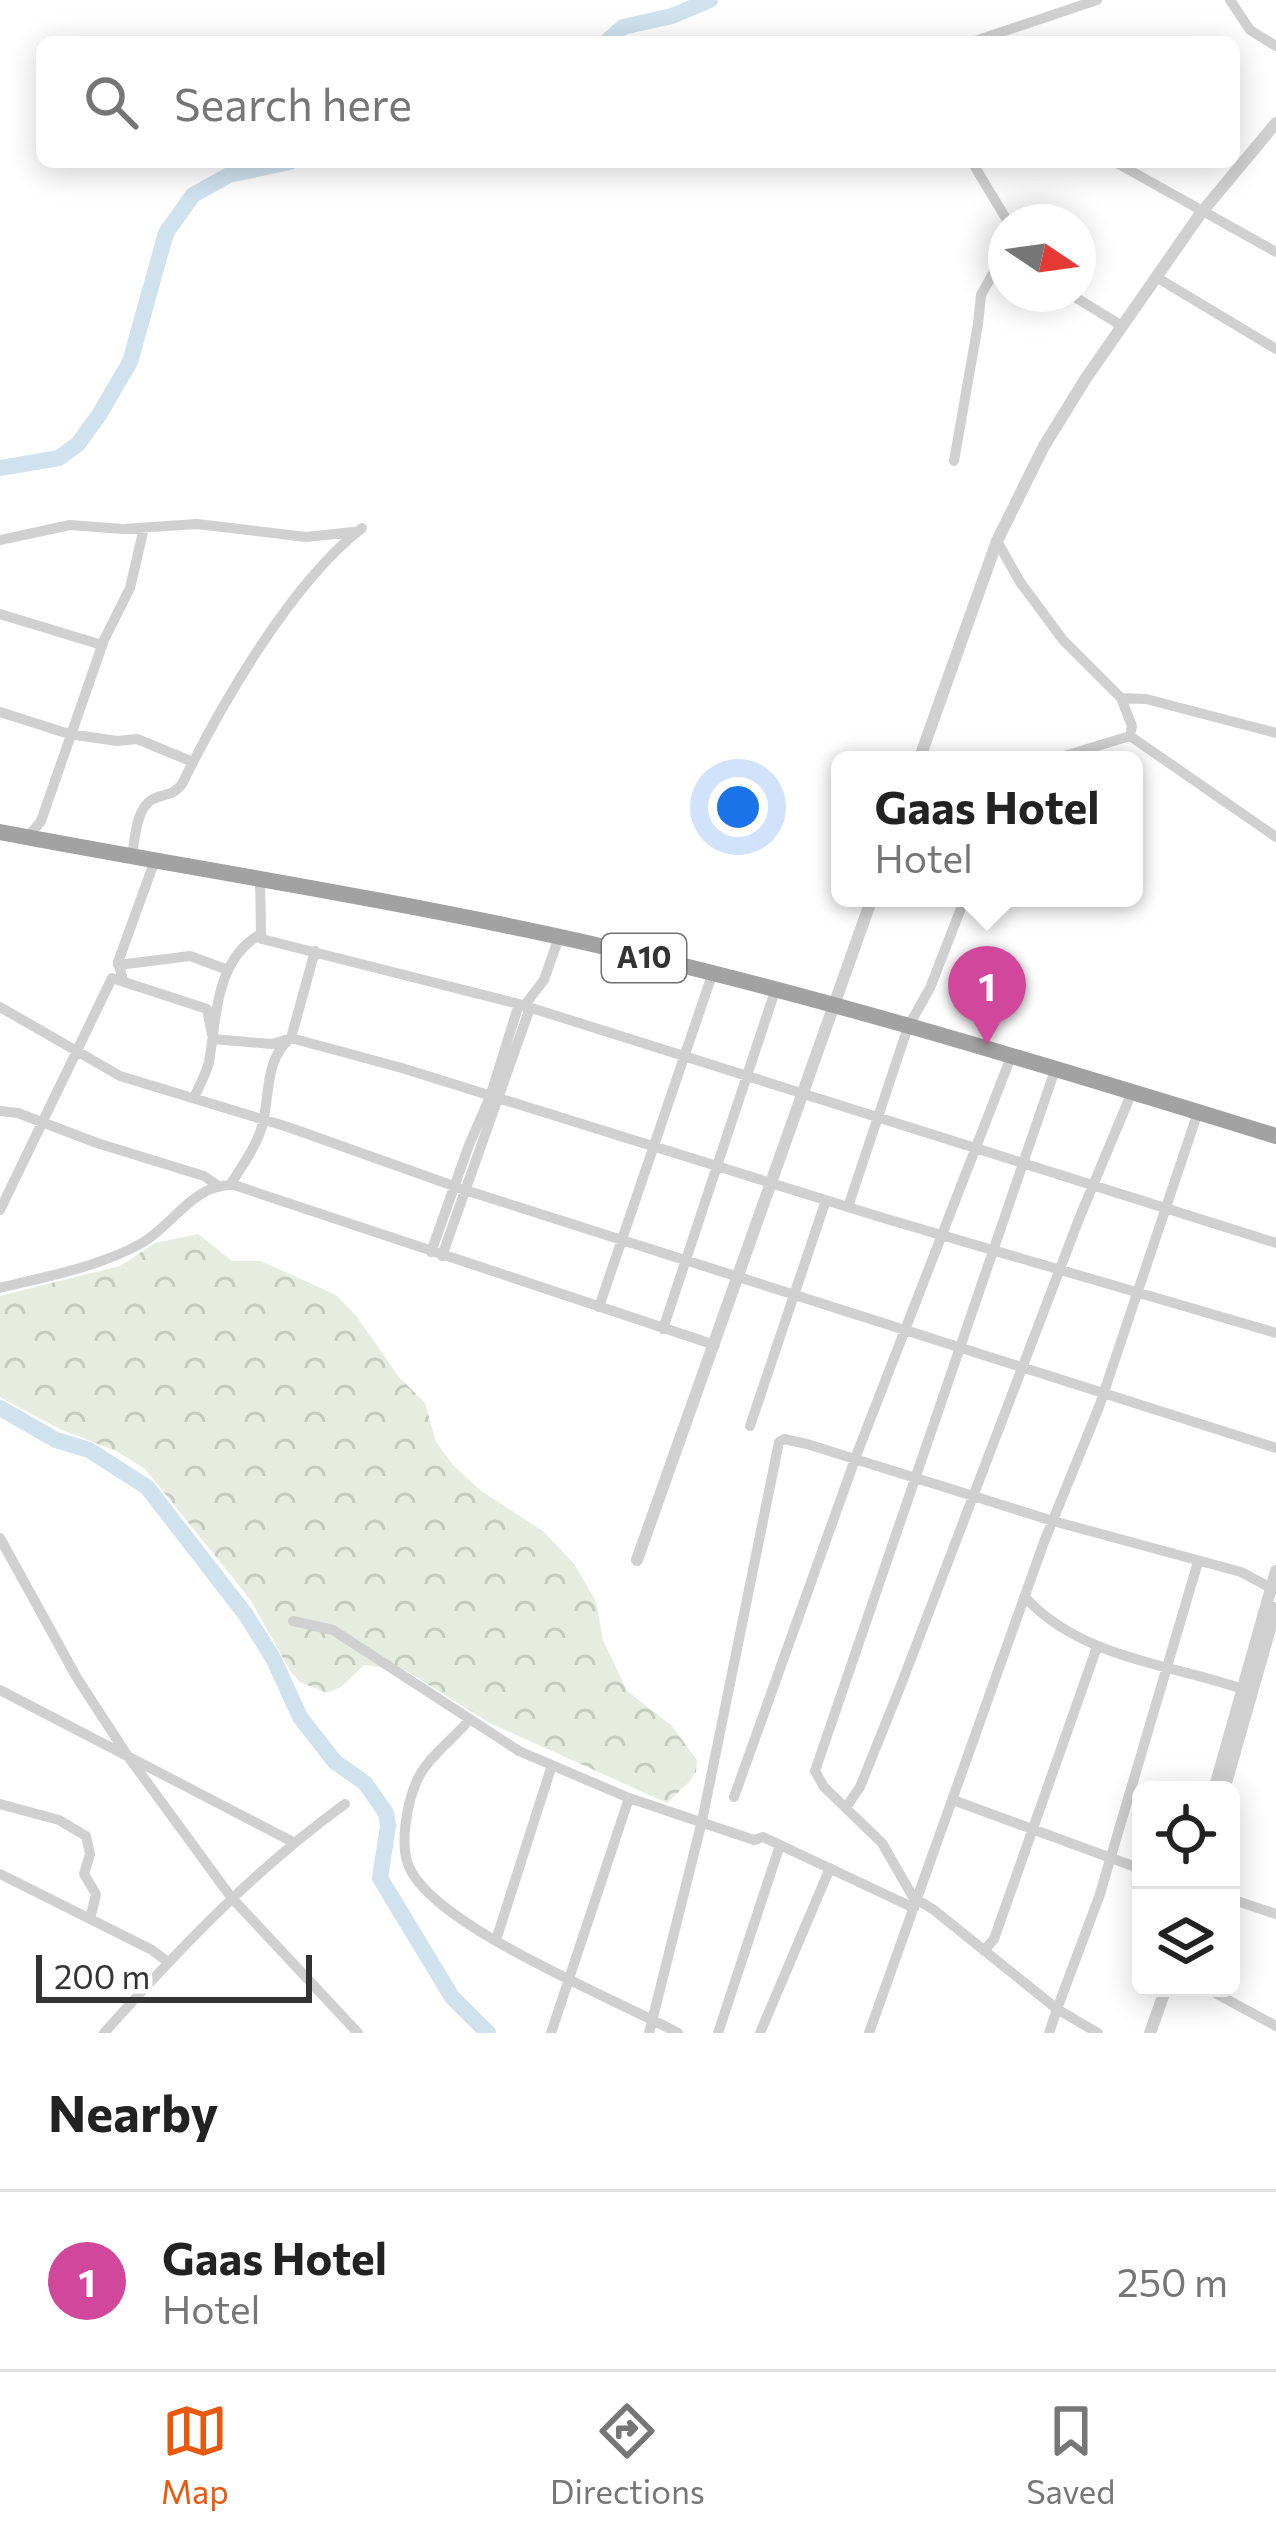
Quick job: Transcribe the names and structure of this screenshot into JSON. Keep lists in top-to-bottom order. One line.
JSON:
{"streets":{"highway":["A10"]},"scale_bar":"200 m","north":"right","page":{"search":"Search here","popup":["Gaas Hotel","Hotel"],"pins":"1","scale":"200 m","heading":"Nearby","list":[{"mark":"1","name":"Gaas Hotel","note":"Hotel","value":"250 m"}],"nav":["Map","Directions","Saved"]}}
